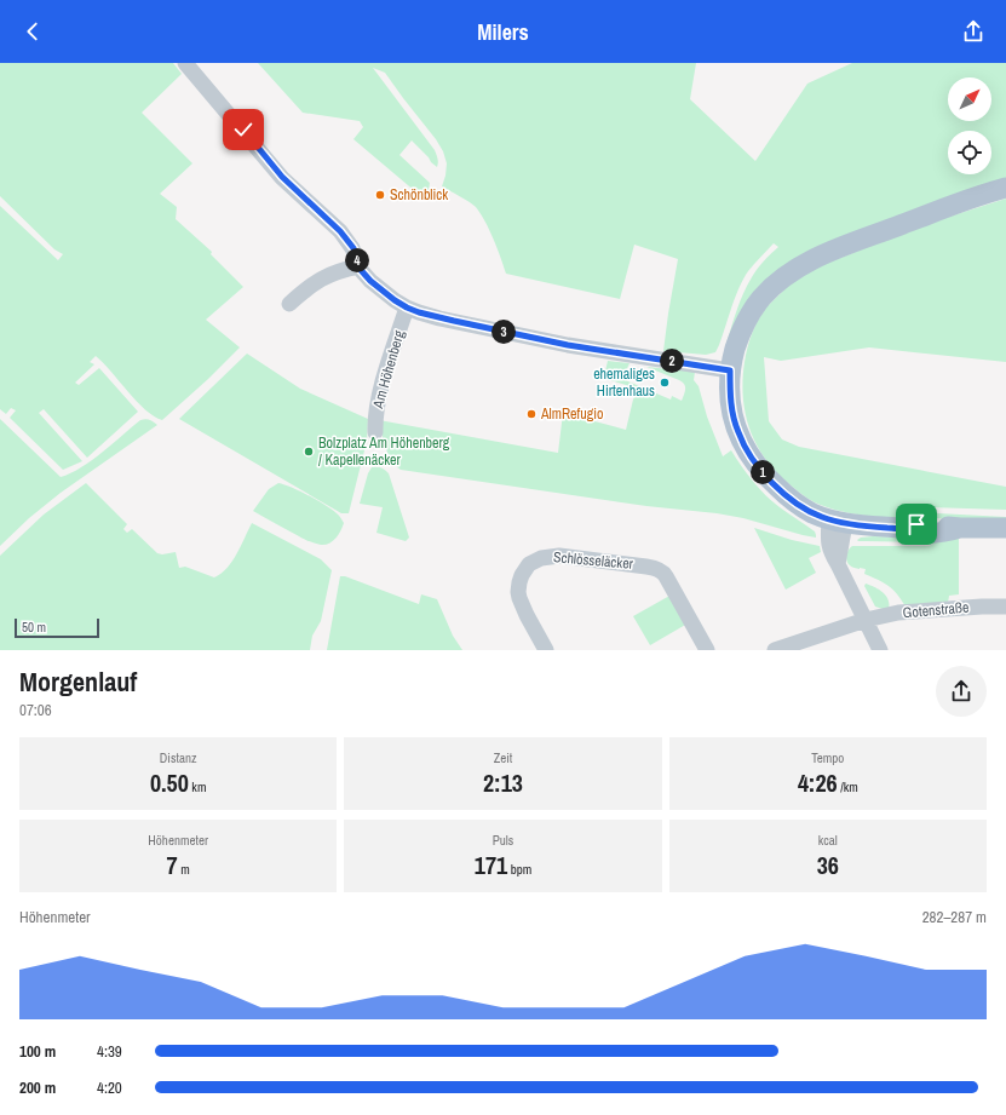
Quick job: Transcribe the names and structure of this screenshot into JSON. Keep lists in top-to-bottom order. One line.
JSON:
{"streets":{"street":["Am Höhenberg","Schlösseläcker","Gotenstraße"]},"places":["Schönblick","ehemaliges Hirtenhaus","AlmRefugio","Bolzplatz Am Höhenberg / Kapellenäcker"],"scale_bar":"50 m","north":"top right","page":{"header":"Milers","pins":["4","3","2","1"],"scale":"50 m","heading":["Morgenlauf","07:06"],"stats":[["Distanz","0.50 km"],["Zeit","2:13"],["Tempo","4:26 /km"],["Höhenmeter","7 m"],["Puls","171 bpm"],["kcal","36"]],"chart":["Höhenmeter","282–287 m"],"list":[{"name":"100 m","note":"4:39"},{"name":"200 m","note":"4:20"}]}}
